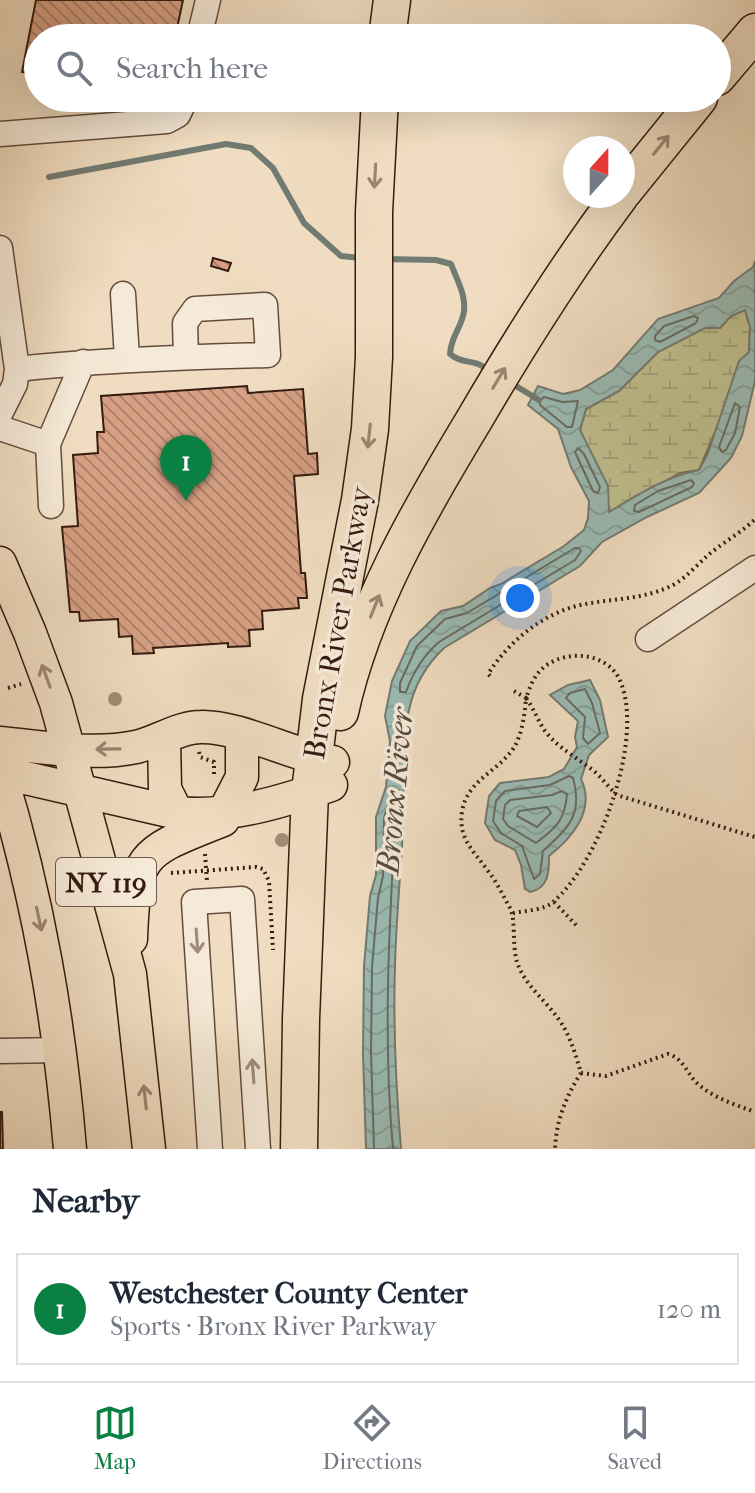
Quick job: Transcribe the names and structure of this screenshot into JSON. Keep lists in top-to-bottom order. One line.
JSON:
{"streets":{"highway":["Bronx River Parkway"],"main road":["NY 119"]},"water":["Bronx River"],"north":"top","page":{"search":"Search here","pins":"1","heading":"Nearby","list":[{"mark":"1","name":"Westchester County Center","note":"Sports · Bronx River Parkway","value":"120 m"}],"nav":["Map","Directions","Saved"]}}
